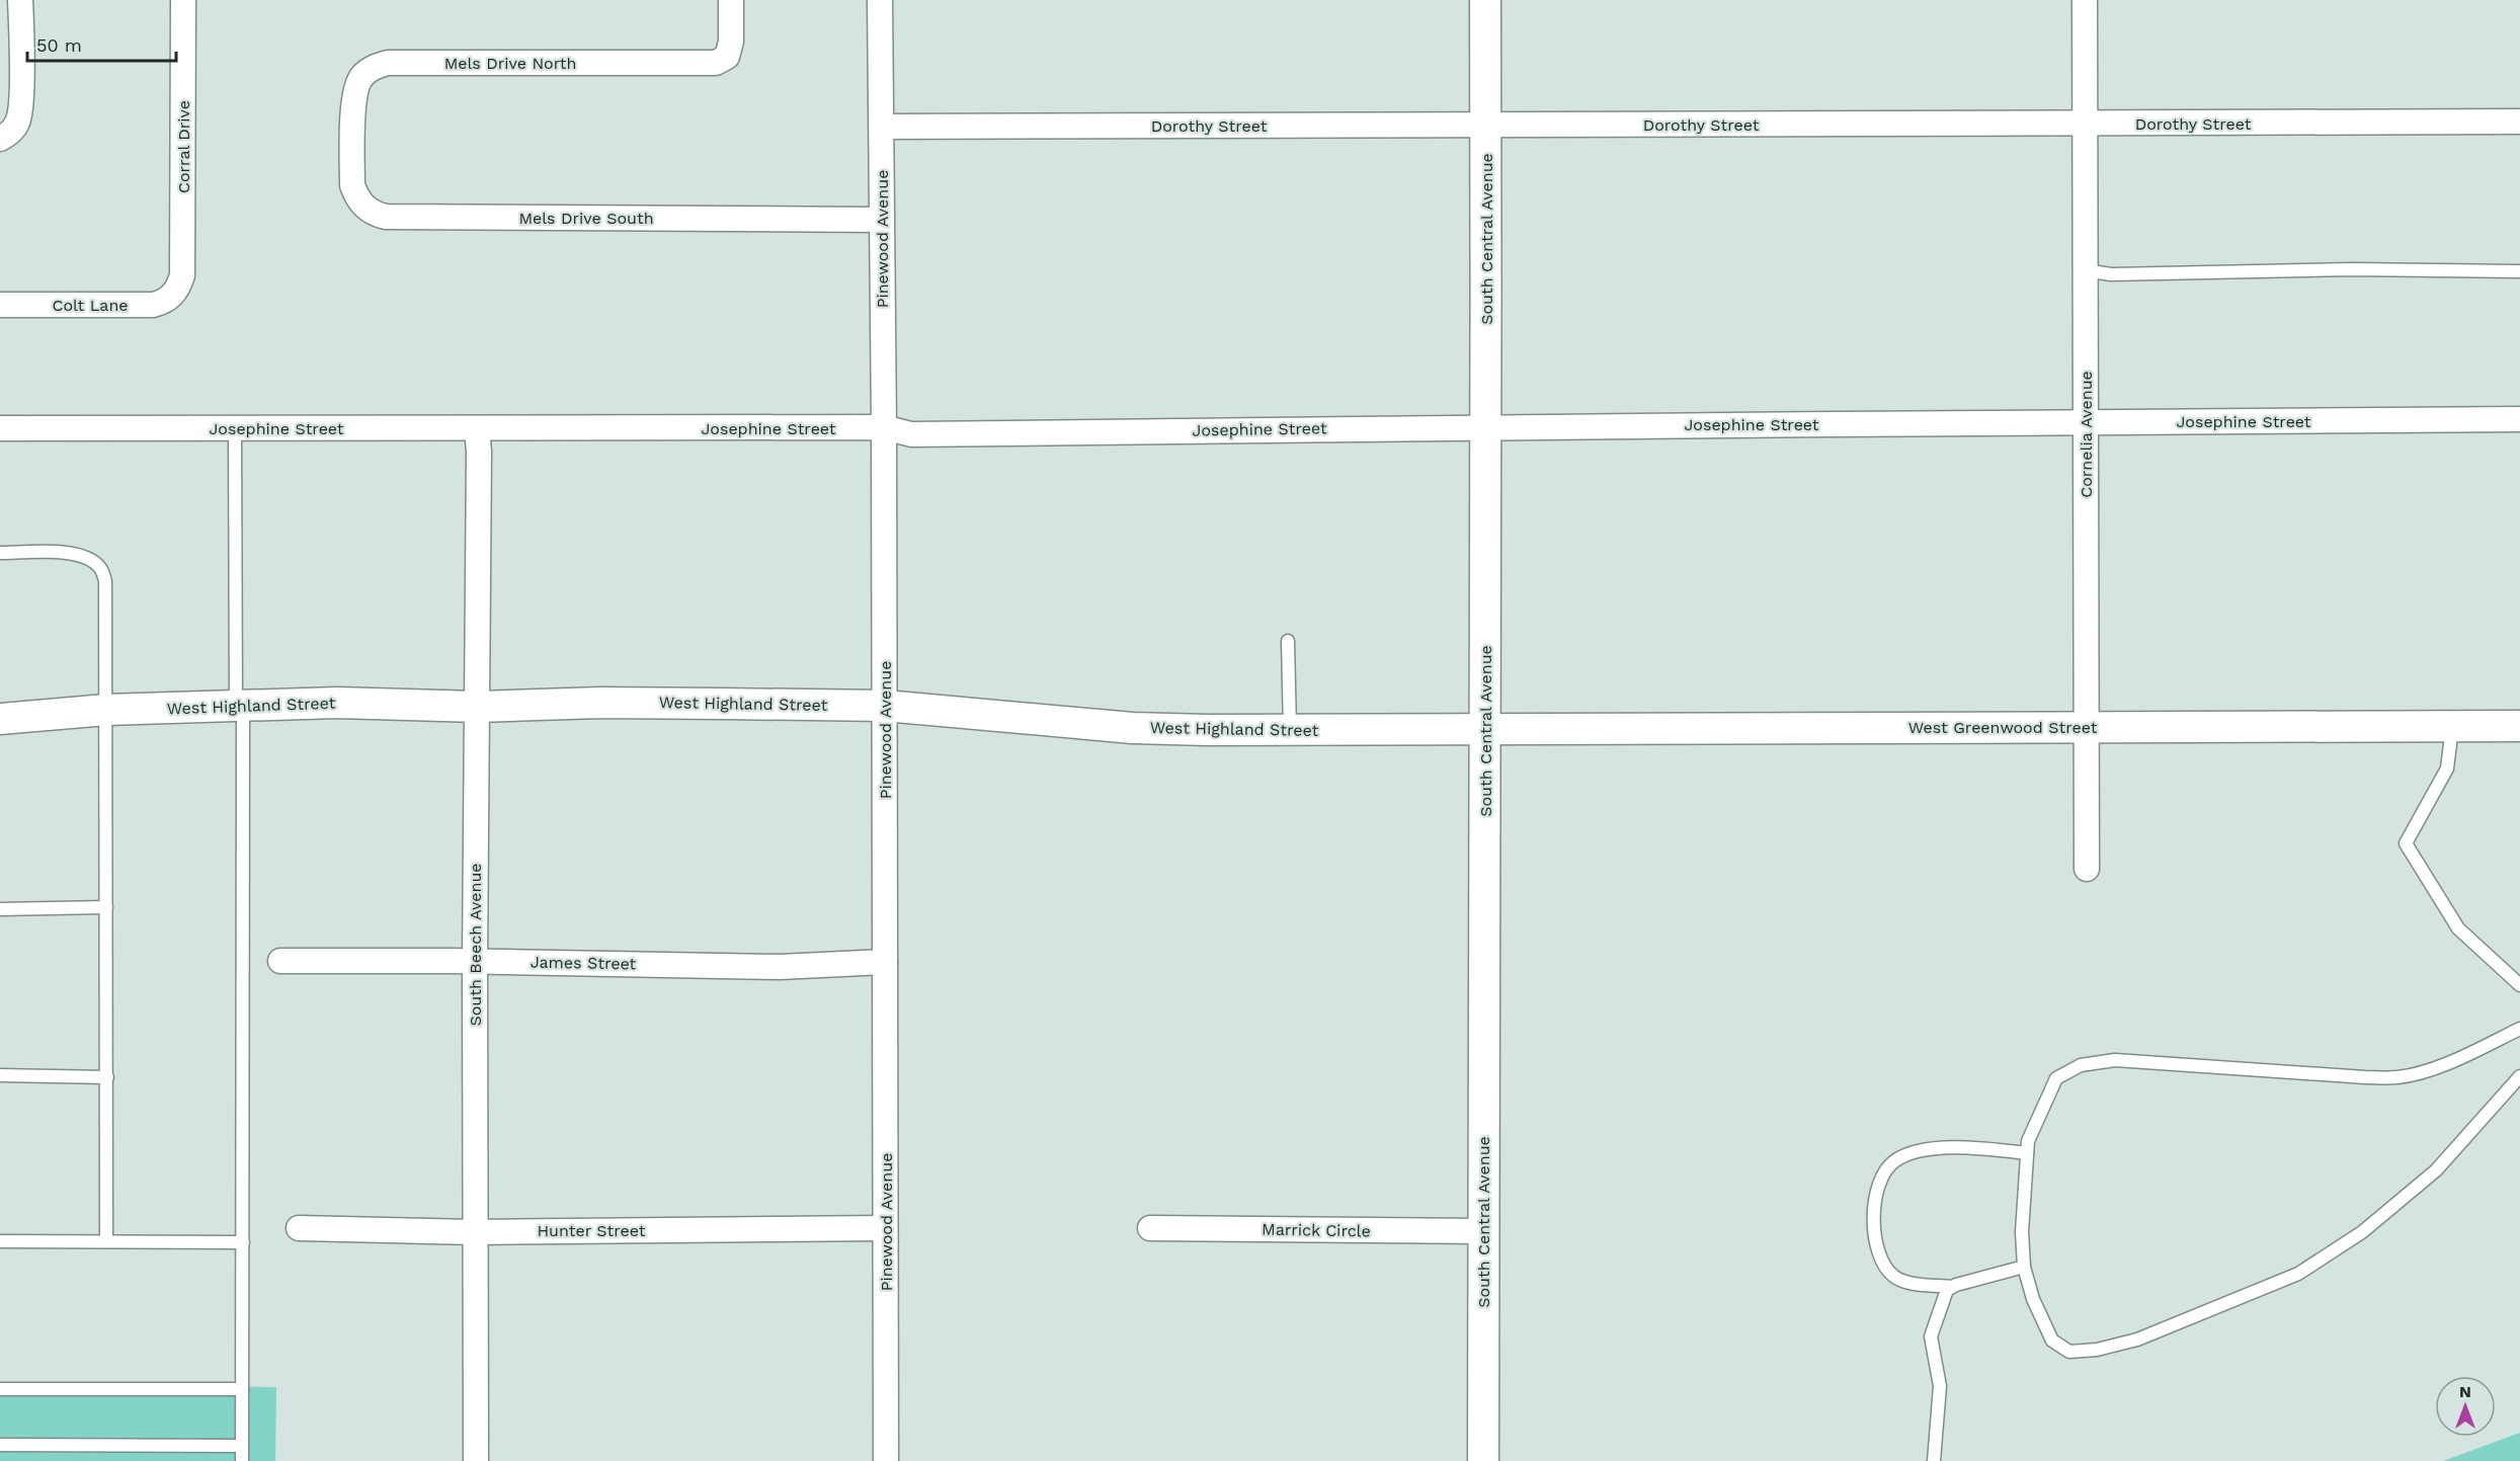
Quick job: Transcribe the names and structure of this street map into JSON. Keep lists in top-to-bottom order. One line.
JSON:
{"streets":{"street":["Mels Drive North","Dorothy Street","Corral Drive","Mels Drive South","Pinewood Avenue","South Central Avenue","Colt Lane","Josephine Street","Cornelia Avenue","West Highland Street","West Greenwood Street","South Beech Avenue","James Street","Hunter Street","Marrick Circle"]},"crossings":[["Mels Drive North","Mels Drive South"],["Dorothy Street","Pinewood Avenue"],["Dorothy Street","South Central Avenue"],["Dorothy Street","Cornelia Avenue"],["Corral Drive","Colt Lane"],["Mels Drive South","Pinewood Avenue"],["Pinewood Avenue","Josephine Street"],["Pinewood Avenue","West Highland Street"],["Pinewood Avenue","James Street"],["Pinewood Avenue","Hunter Street"],["South Central Avenue","Josephine Street"],["South Central Avenue","West Highland Street"],["South Central Avenue","West Greenwood Street"],["South Central Avenue","Marrick Circle"],["Josephine Street","Cornelia Avenue"],["Josephine Street","South Beech Avenue"],["Cornelia Avenue","West Greenwood Street"],["West Highland Street","West Greenwood Street"],["West Highland Street","South Beech Avenue"],["South Beech Avenue","James Street"],["South Beech Avenue","Hunter Street"]],"scale_bar":"50 m","north":"top"}
